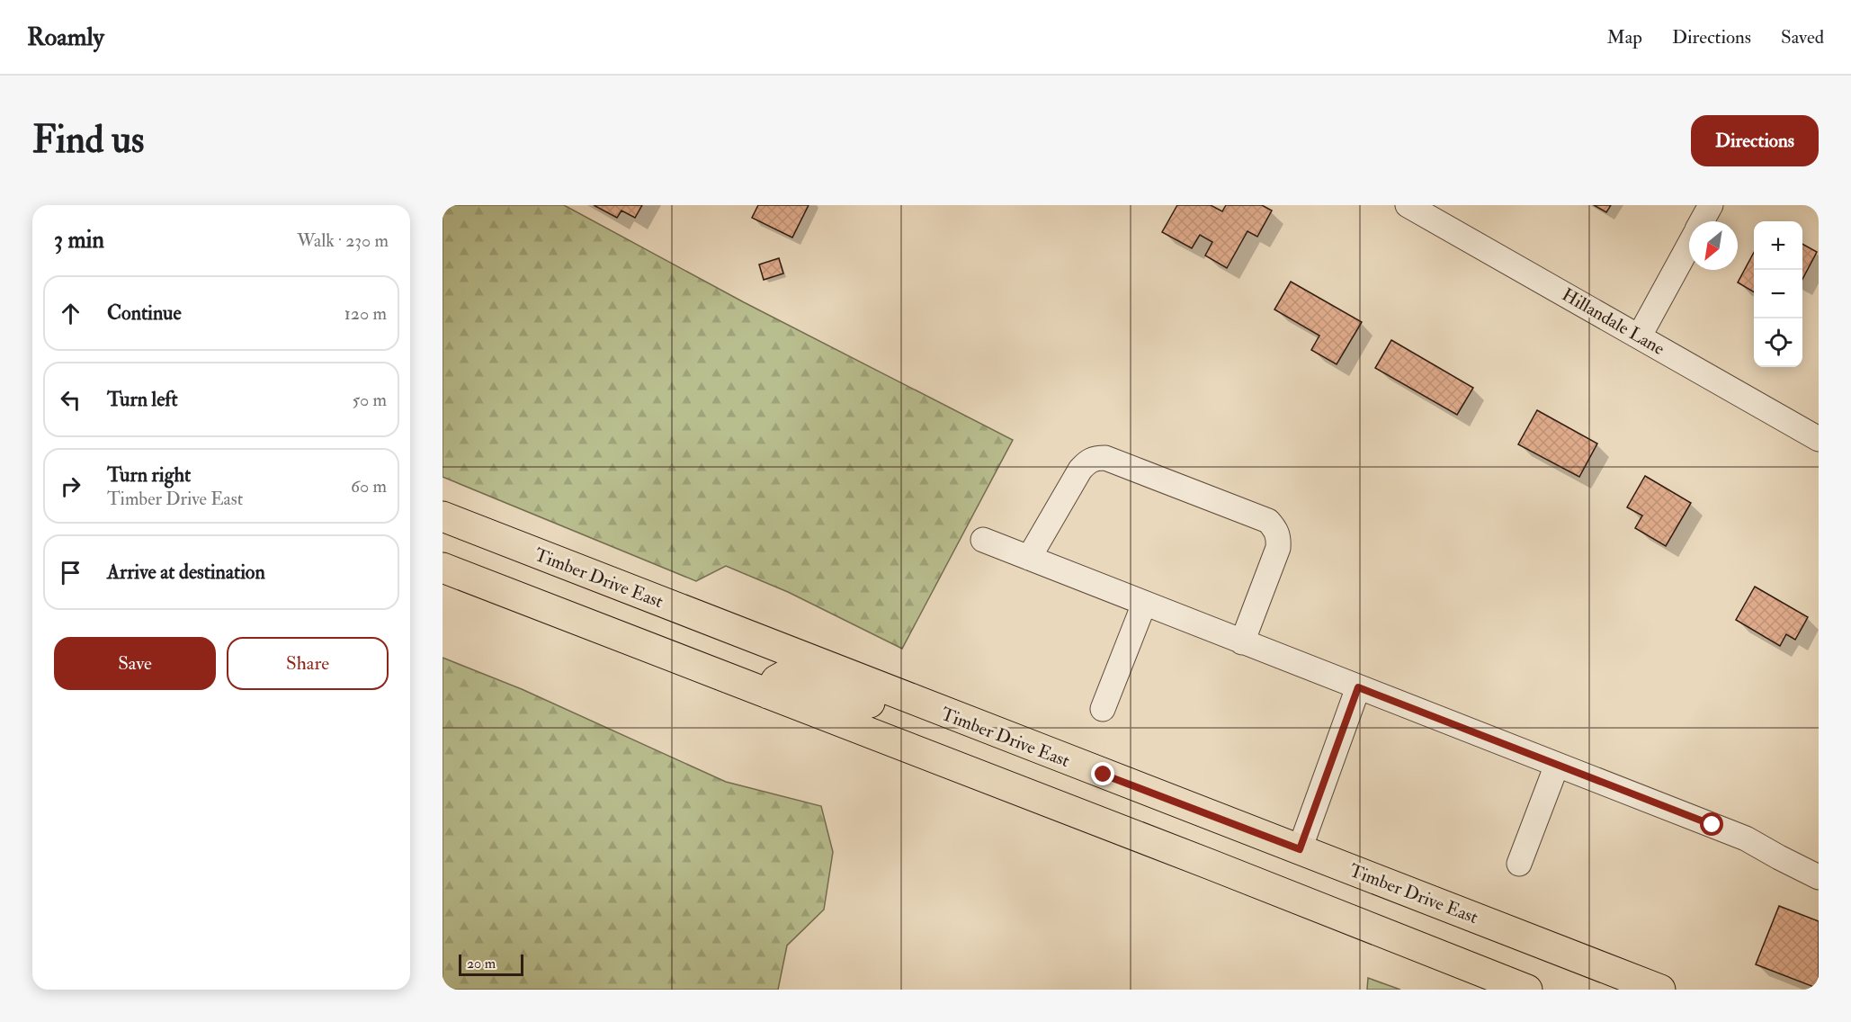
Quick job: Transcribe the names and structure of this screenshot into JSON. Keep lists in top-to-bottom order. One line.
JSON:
{"streets":{"main road":["Timber Drive East"],"street":["Hillandale Lane"]},"scale_bar":"20 m","north":"bottom left","page":{"header":"Roamly","nav":["Map","Directions","Saved"],"buttons":["Directions",["Save","Share"]],"title":"Find us","heading":["3 min","Walk · 230 m"],"map_buttons":["+","−"],"list":[["Continue","120 m"],["Turn left","50 m"],["Turn right","Timber Drive East","60 m"],"Arrive at destination"],"scale":"20 m"}}
